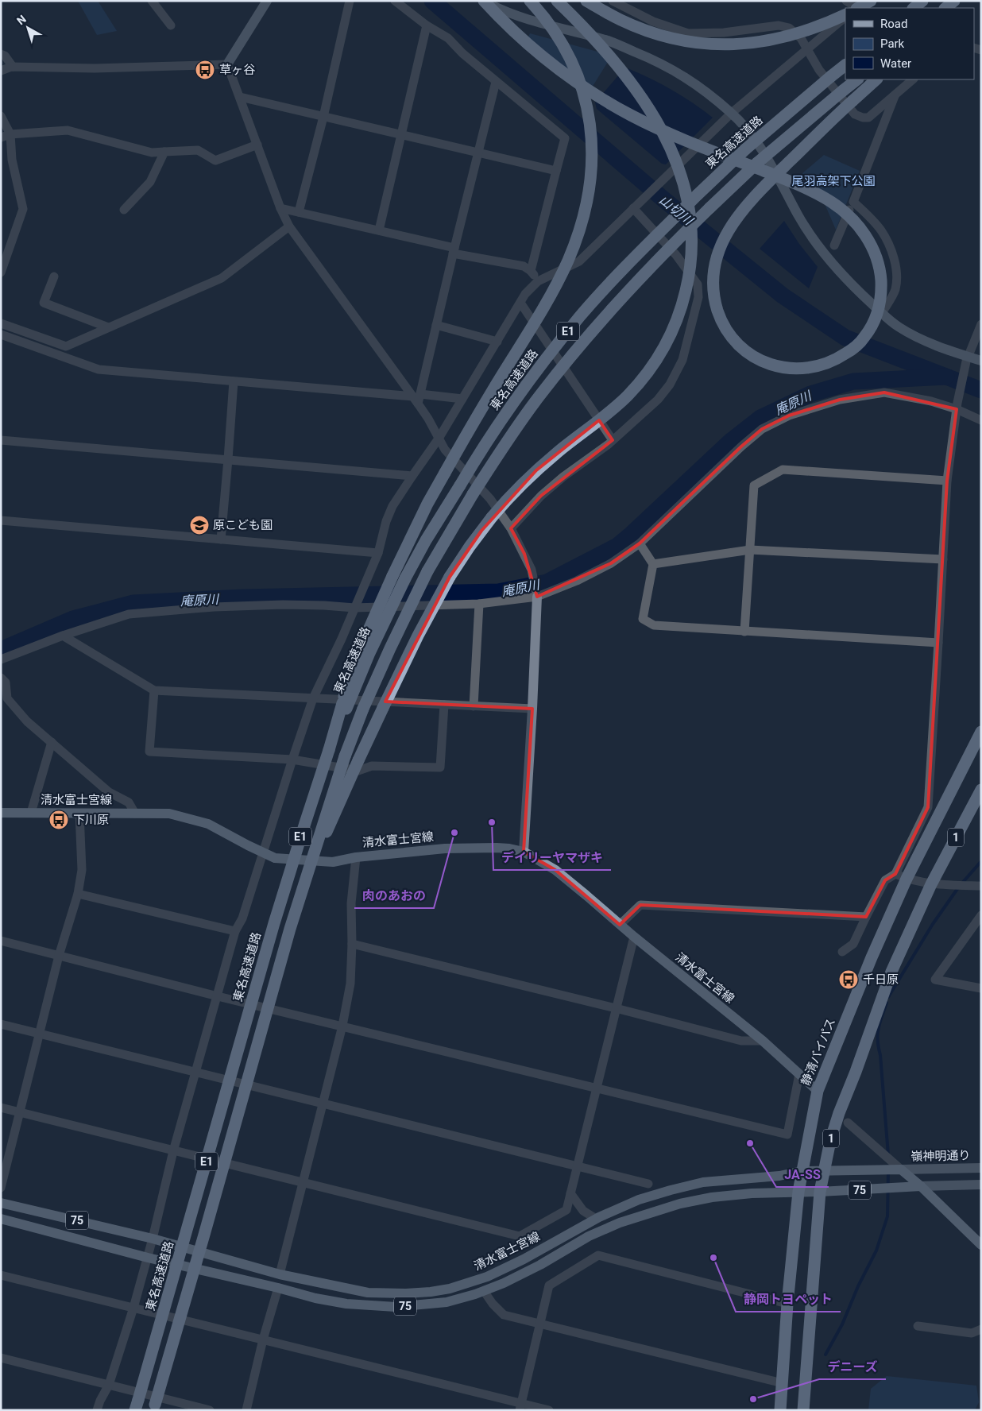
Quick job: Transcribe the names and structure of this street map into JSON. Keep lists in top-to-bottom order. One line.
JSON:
{"streets":{"highway":["東名高速道路","E1","1","静清バイパス"],"main road":["清水富士宮線","75"],"street":["嶺神明通り"]},"crossings":[["清水富士宮線","1"],["清水富士宮線","静清バイパス"],["清水富士宮線","嶺神明通り"],["1","75"],["静清バイパス","75"]],"water":["山切川","庵原川"],"parks":["尾羽高架下公園"],"places":{"bus stop":["草ヶ谷","下川原","千日原"],"school or university":["原こども園"],"other":["デイリーヤマザキ","肉のあおの","JA-SS","静岡トヨペット","デニーズ"]},"legend":["Road","Park","Water"],"north":"top left"}
